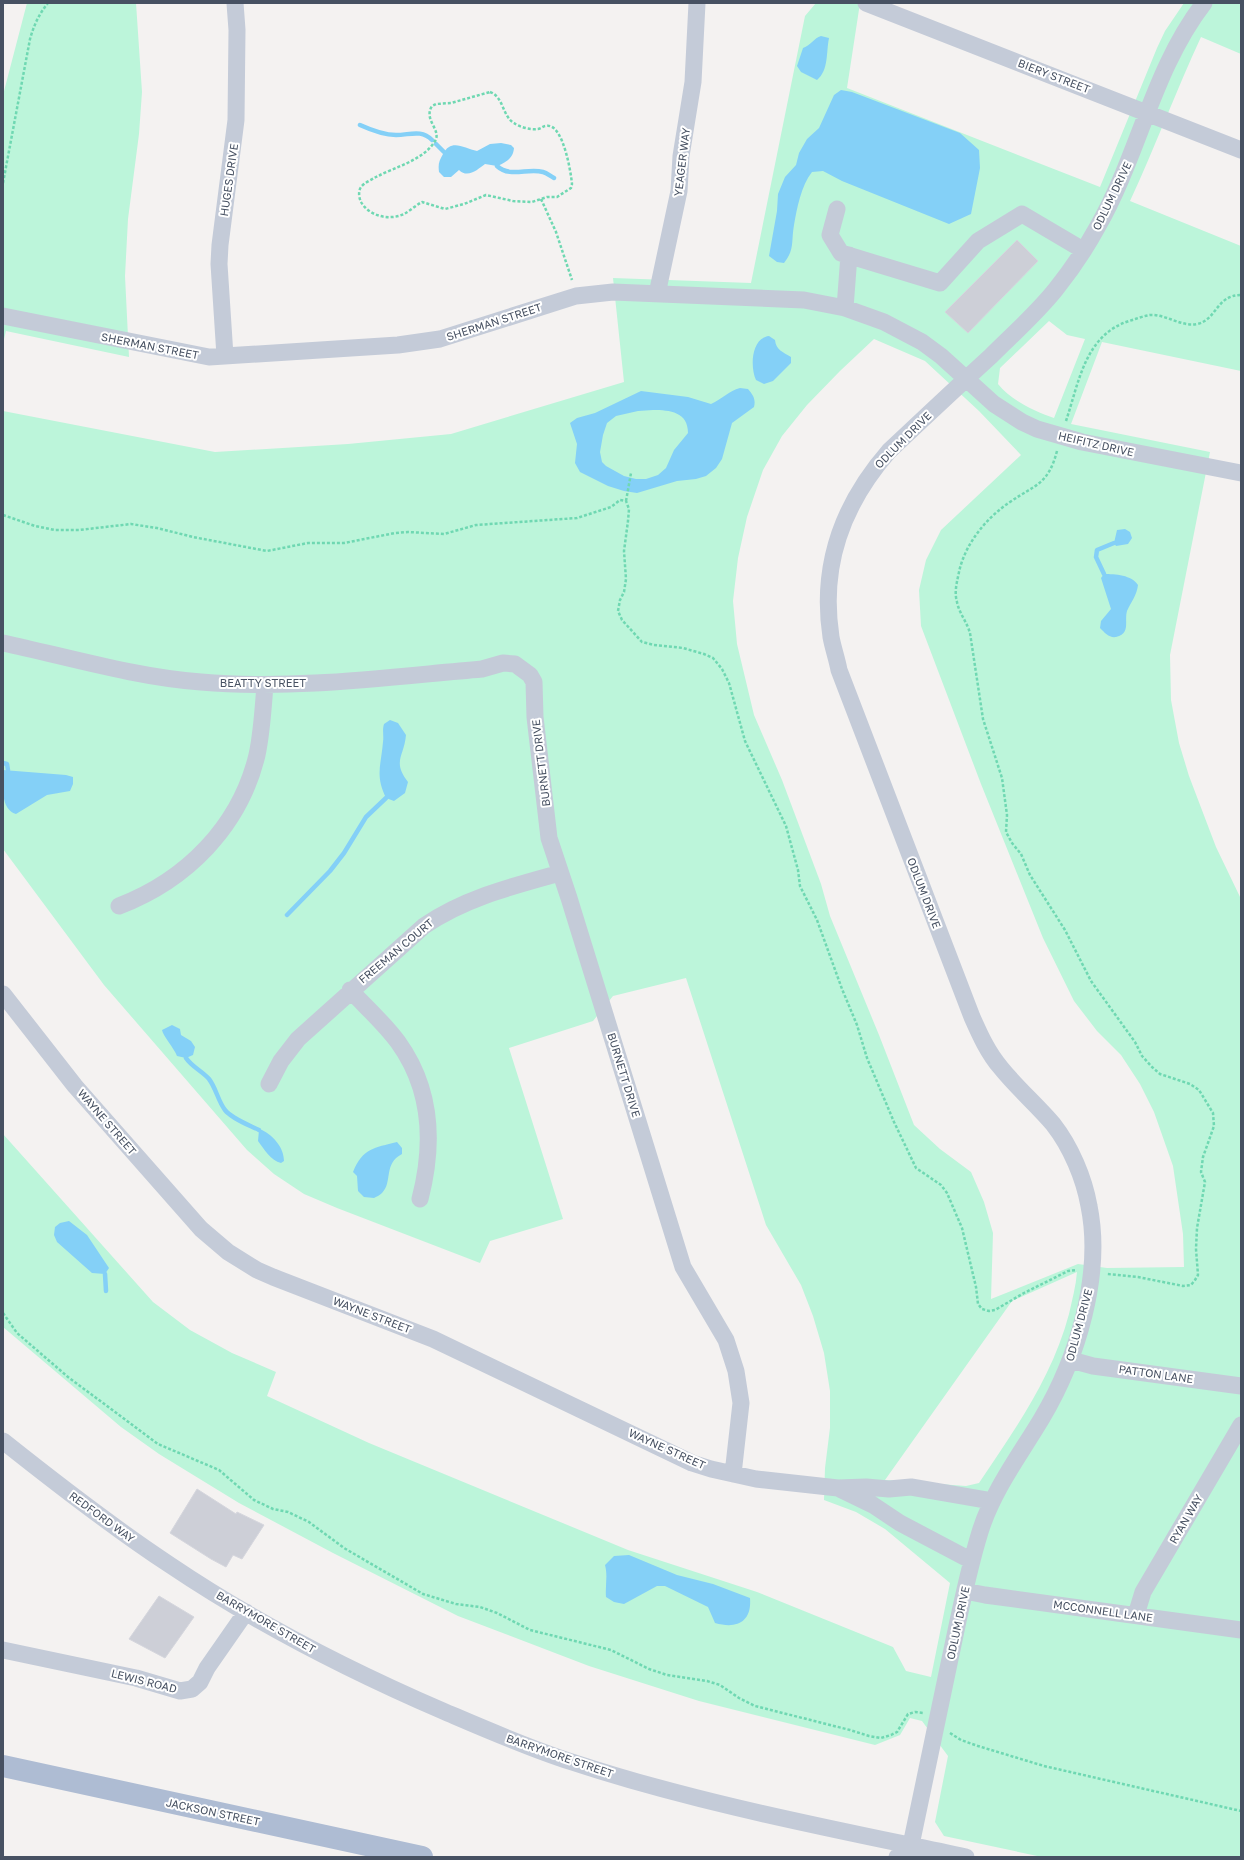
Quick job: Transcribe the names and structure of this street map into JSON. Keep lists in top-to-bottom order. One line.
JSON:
{"streets":{"main road":["JACKSON STREET"],"street":["BIERY STREET","YEAGER WAY","HUGES DRIVE","ODLUM DRIVE","SHERMAN STREET","HEIFITZ DRIVE","BEATTY STREET","BURNETT DRIVE","FREEMAN COURT","WAYNE STREET","PATTON LANE","REDFORD WAY","RYAN WAY","MCCONNELL LANE","BARRYMORE STREET","LEWIS ROAD"]},"crossings":[["BIERY STREET","ODLUM DRIVE"],["YEAGER WAY","SHERMAN STREET"],["HUGES DRIVE","SHERMAN STREET"],["ODLUM DRIVE","SHERMAN STREET"],["ODLUM DRIVE","HEIFITZ DRIVE"],["ODLUM DRIVE","WAYNE STREET"],["ODLUM DRIVE","PATTON LANE"],["ODLUM DRIVE","MCCONNELL LANE"],["ODLUM DRIVE","BARRYMORE STREET"],["SHERMAN STREET","HEIFITZ DRIVE"],["BEATTY STREET","BURNETT DRIVE"],["BURNETT DRIVE","FREEMAN COURT"],["BURNETT DRIVE","WAYNE STREET"],["REDFORD WAY","BARRYMORE STREET"],["RYAN WAY","MCCONNELL LANE"],["BARRYMORE STREET","LEWIS ROAD"]]}
